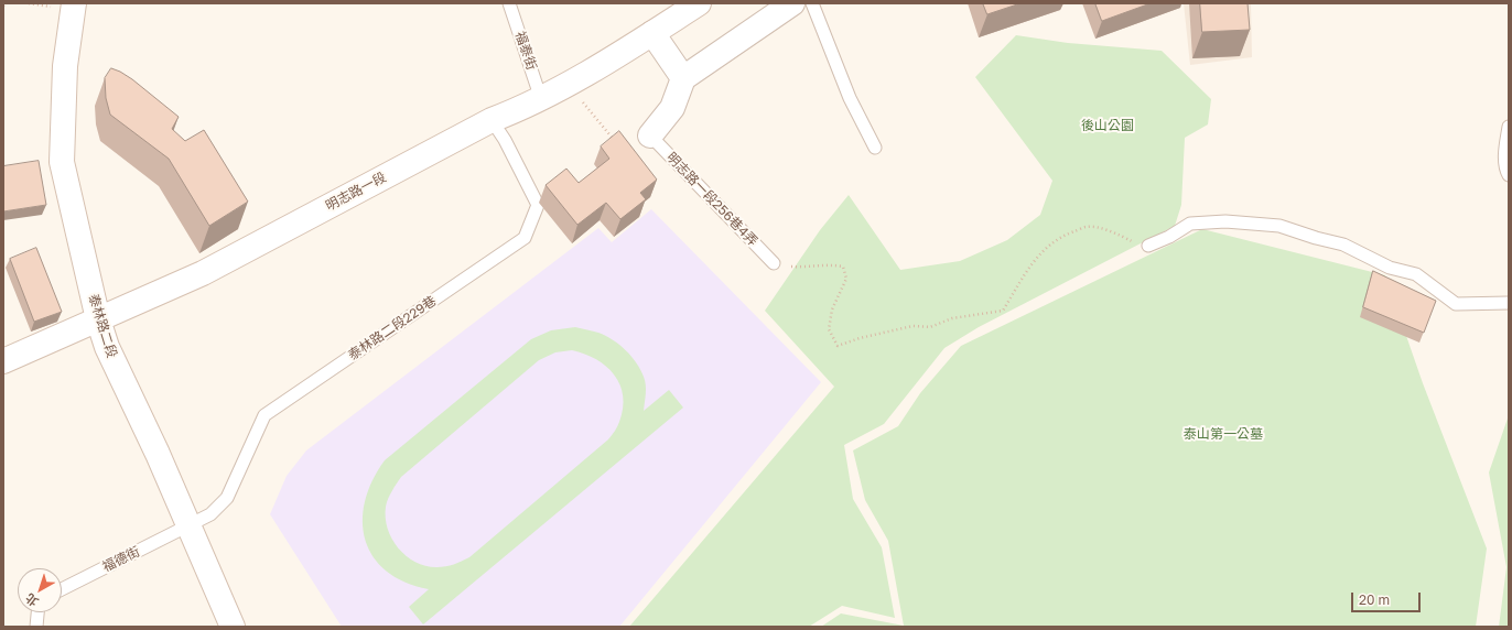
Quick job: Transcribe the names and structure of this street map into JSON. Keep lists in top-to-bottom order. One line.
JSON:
{"streets":{"main road":["明志路一段","泰林路二段"],"lane":["福泰街","明志路一段256巷4弄","泰林路二段229巷","福德街"]},"crossings":[["福泰街","明志路一段"],["明志路一段","泰林路二段"],["明志路一段","泰林路二段229巷"],["泰林路二段","泰林路二段229巷"],["泰林路二段","福德街"],["泰林路二段229巷","福德街"]],"parks":["後山公園","泰山第一公墓"],"scale_bar":"20 m","north":"bottom left"}
